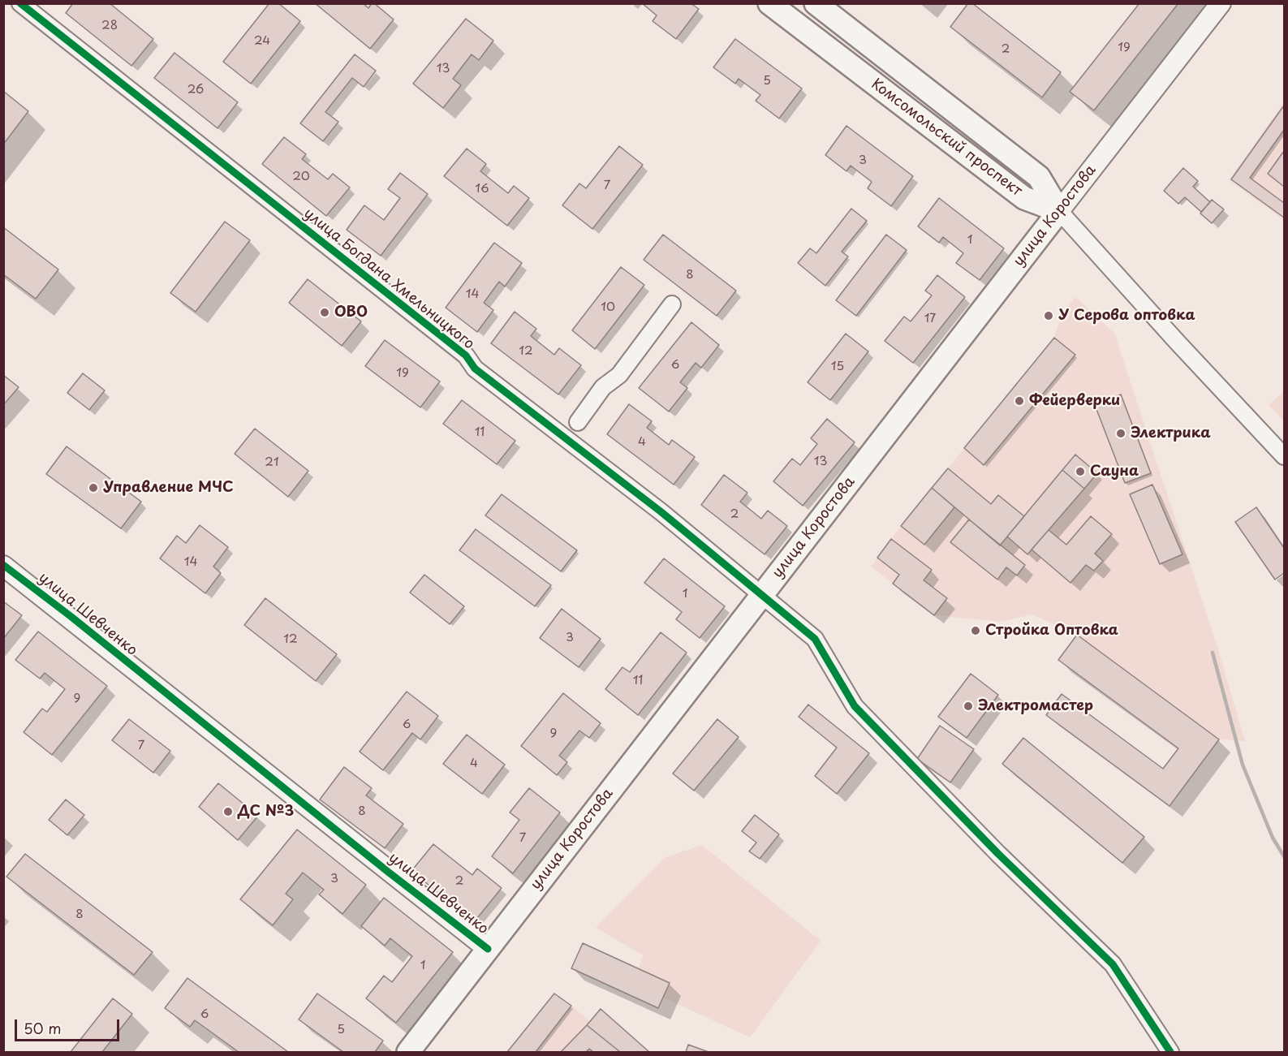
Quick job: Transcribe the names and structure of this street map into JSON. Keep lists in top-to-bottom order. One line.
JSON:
{"streets":{"main road":["Комсомольский проспект","улица Коростова"],"street":["улица Богдана Хмельницкого","улица Шевченко"]},"crossings":[["Комсомольский проспект","улица Коростова"],["улица Коростова","улица Богдана Хмельницкого"],["улица Коростова","улица Шевченко"]],"places":["ОВО","У Серова оптовка","Фейерверки","Электрика","Сауна","Управление МЧС","Стройка Оптовка","Электромастер","ДС №3"],"house_numbers":["28","24","19","2","13","5","26","3","20","7","16","1","8","14","10","17","12","6","15","19","11","4","13","21","2","14","1","3","12","11","9","6","9","7","4","8","7","3","2","8","1","6","5"],"scale_bar":"50 m"}
